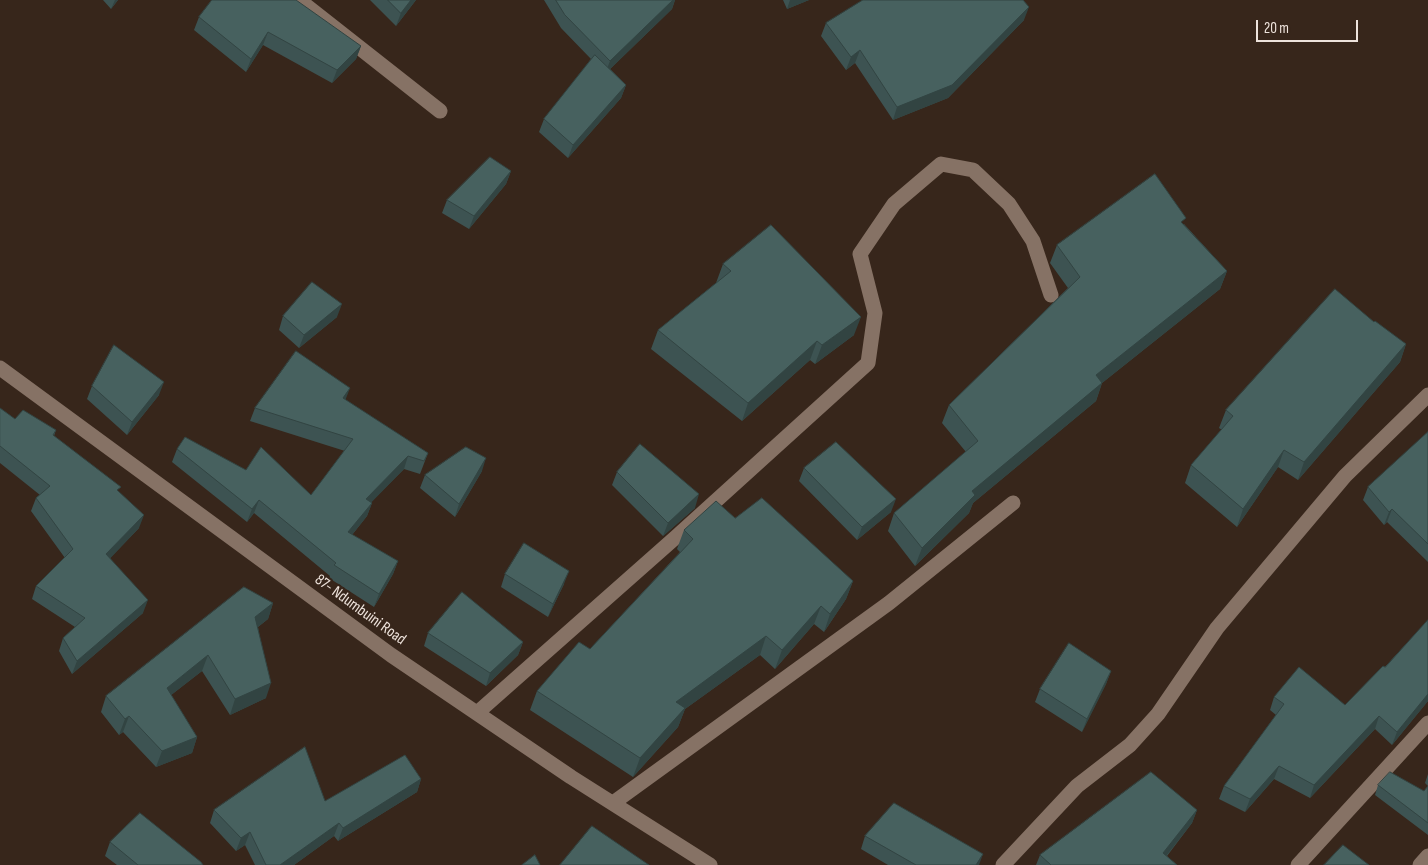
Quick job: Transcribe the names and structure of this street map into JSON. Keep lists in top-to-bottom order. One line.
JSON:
{"streets":{"street":["87- Ndumbuini Road"]},"scale_bar":"20 m"}
